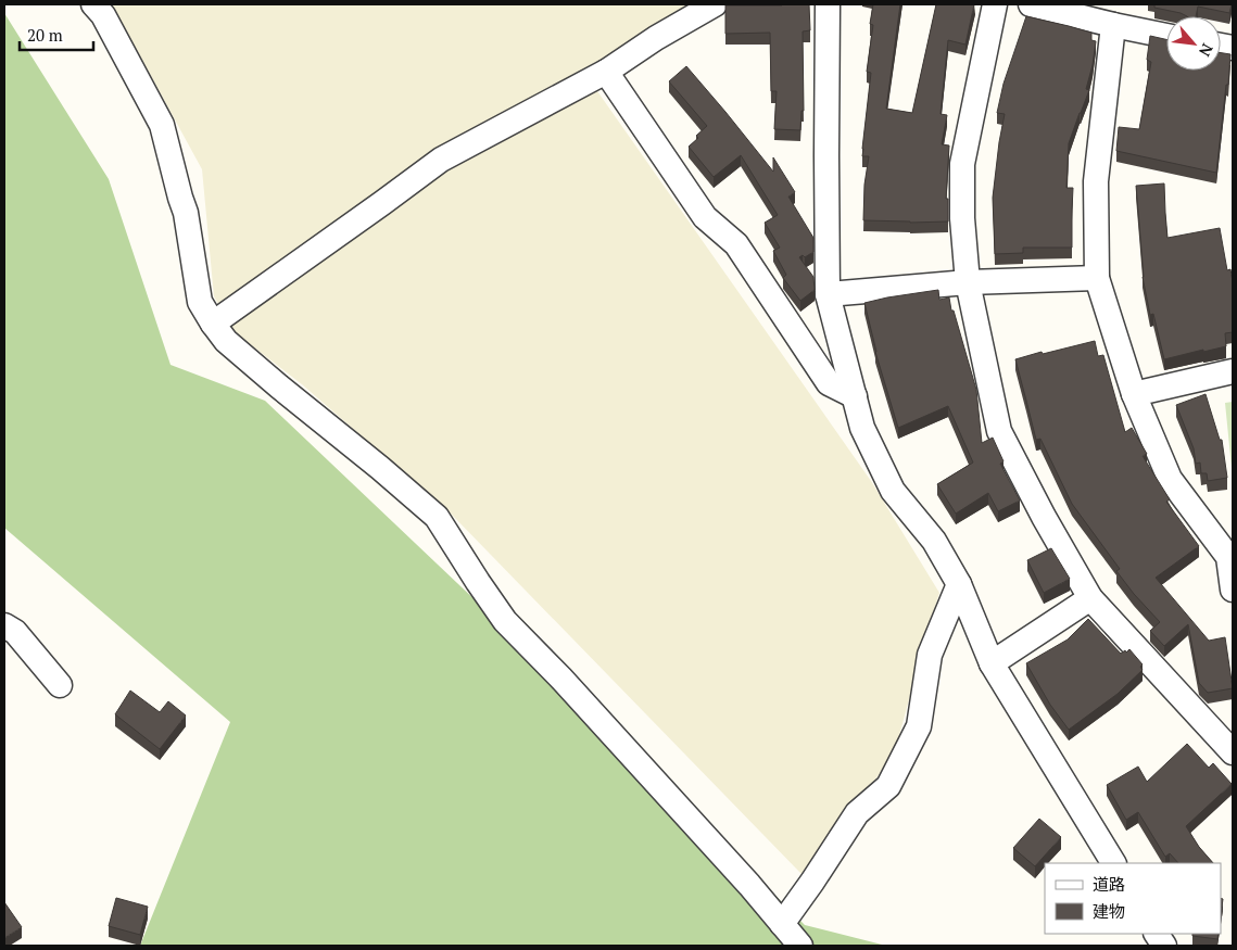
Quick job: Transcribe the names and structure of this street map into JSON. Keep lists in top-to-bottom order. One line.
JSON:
{"legend":["道路","建物"],"scale_bar":"20 m","north":"bottom right"}
